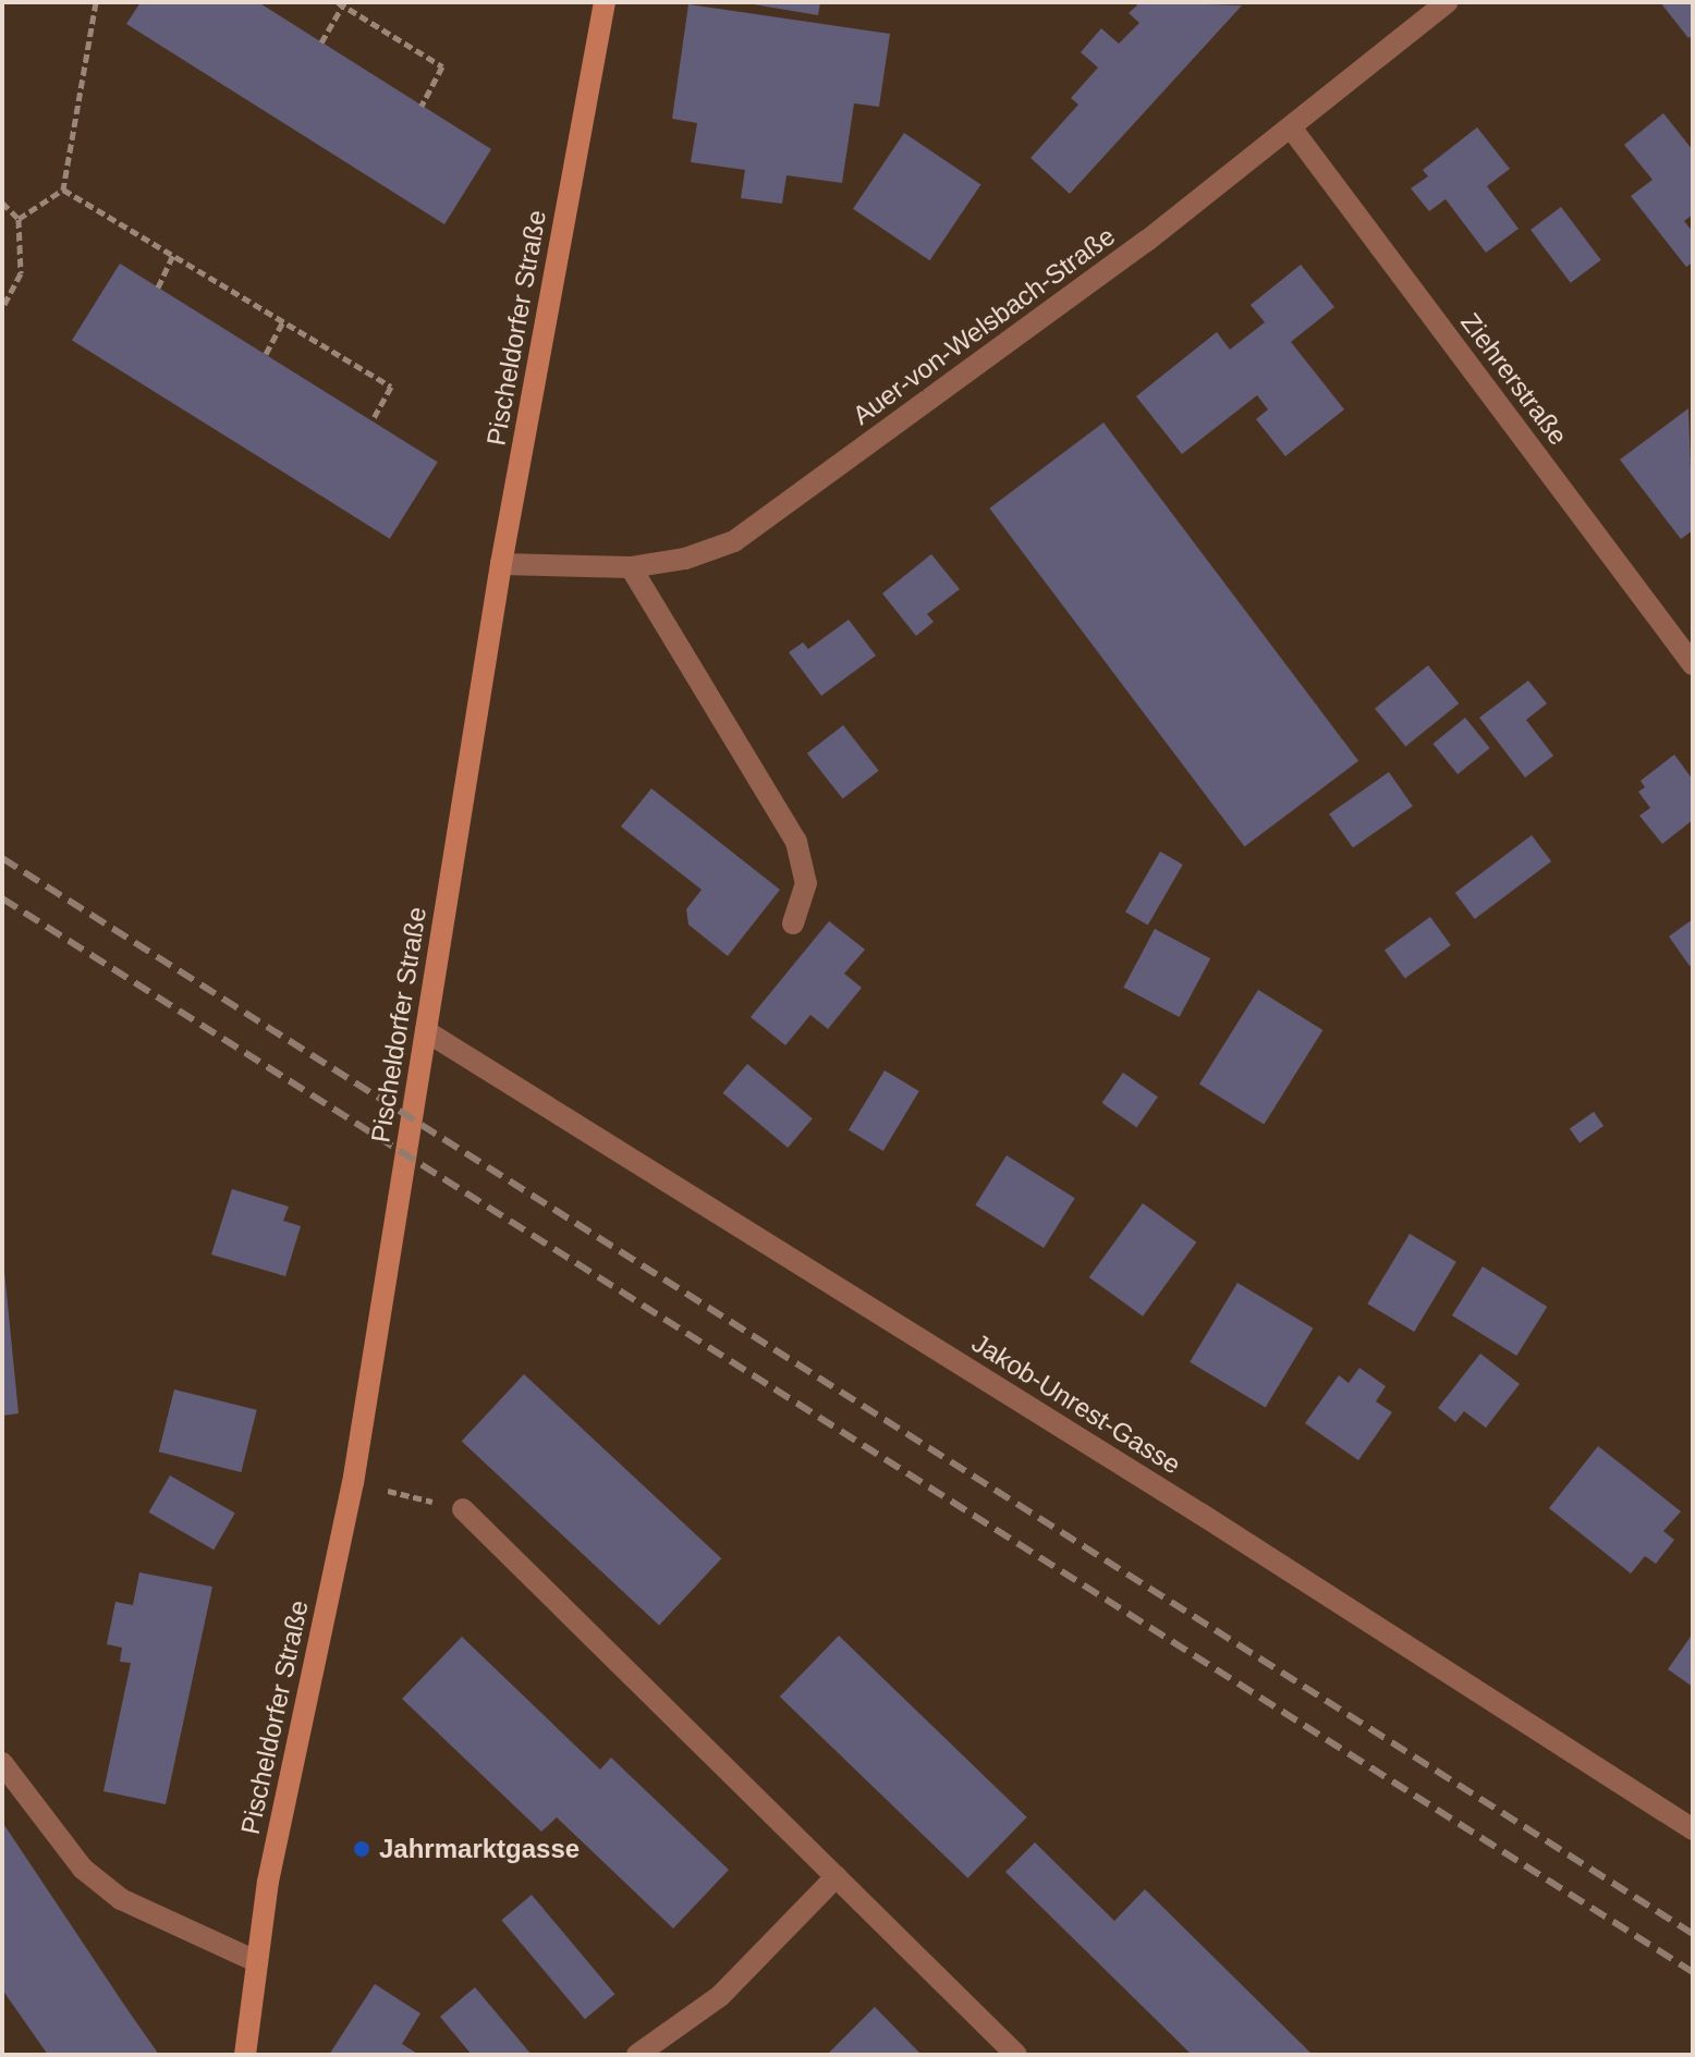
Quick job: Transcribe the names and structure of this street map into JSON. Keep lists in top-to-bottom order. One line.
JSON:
{"streets":{"main road":["Pischeldorfer Straße"],"street":["Auer-von-Welsbach-Straße","Ziehrerstraße","Jakob-Unrest-Gasse"]},"crossings":[["Auer-von-Welsbach-Straße","Pischeldorfer Straße"],["Auer-von-Welsbach-Straße","Ziehrerstraße"],["Pischeldorfer Straße","Jakob-Unrest-Gasse"]],"places":["Jahrmarktgasse"]}
